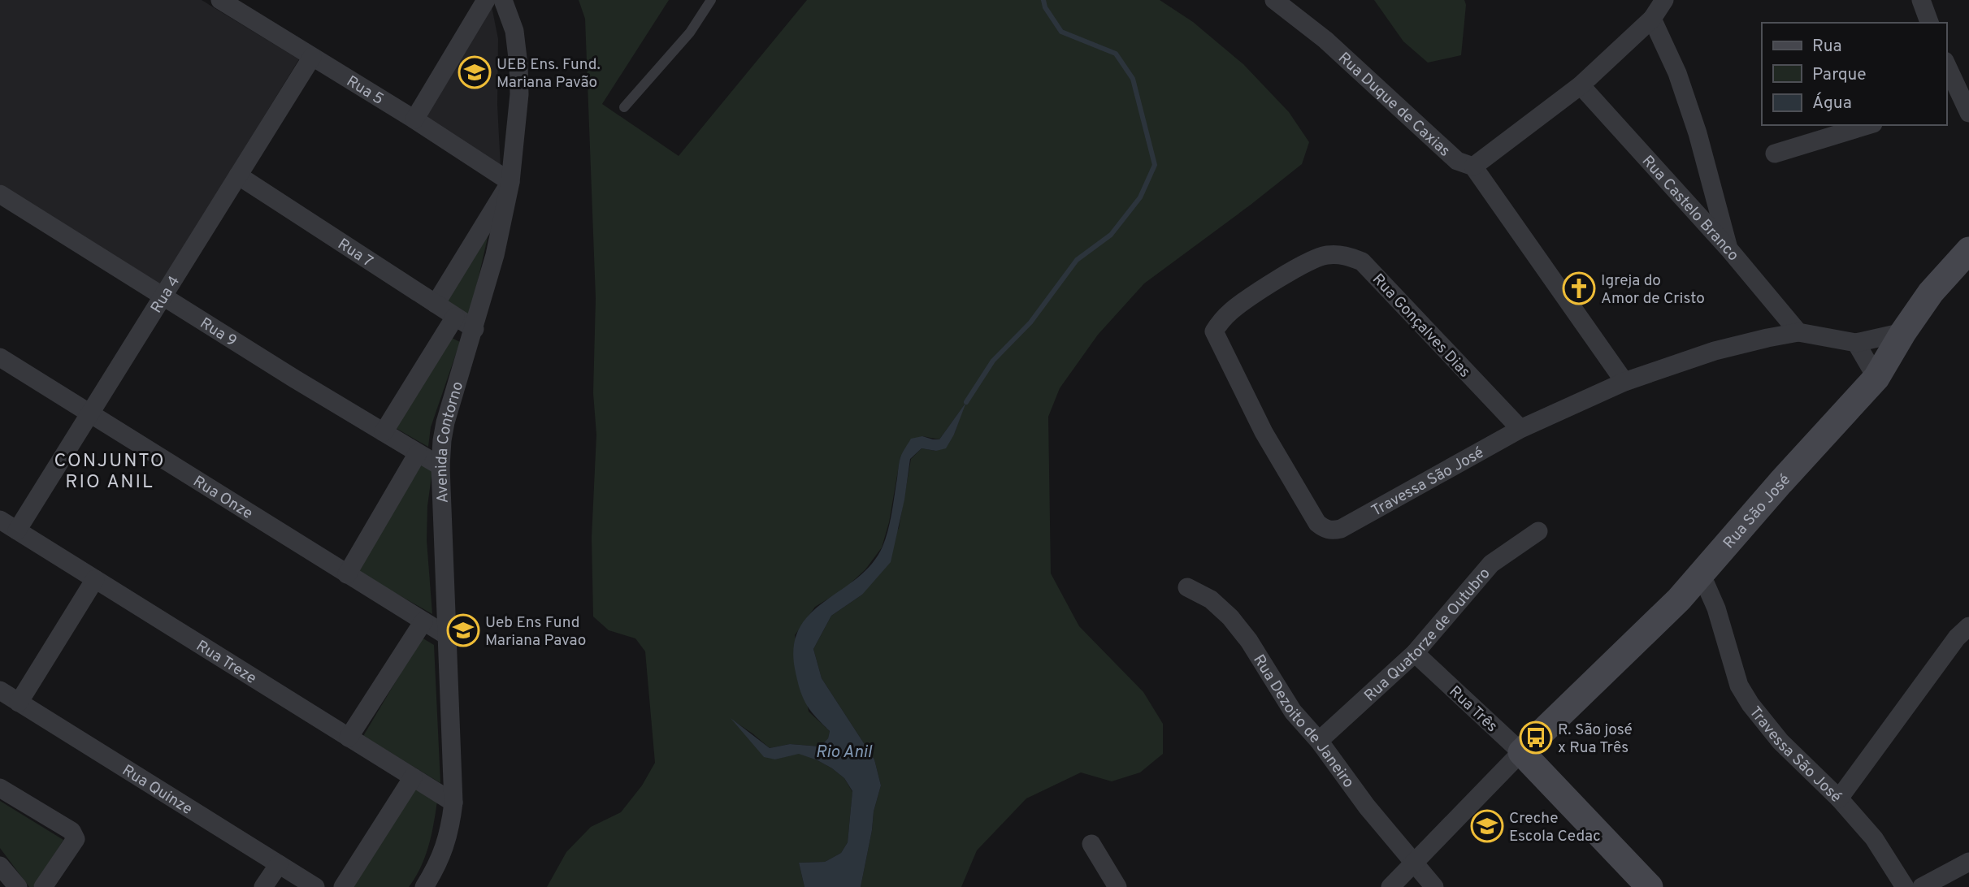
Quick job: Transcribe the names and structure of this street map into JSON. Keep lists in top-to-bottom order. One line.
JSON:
{"streets":{"street":["Rua 5","Rua Duque de Caxias","Rua Castelo Branco","Rua 7","Rua 4","Rua Gonçalves Dias","Rua 9","Avenida Contorno","Travessa São José","Rua Onze","Rua São José","Rua Quatorze de Outubro","Rua Treze","Rua Três","Rua Dezoito de Janeiro","Rua Quinze"]},"crossings":[["Rua 5","Rua 4"],["Rua 5","Avenida Contorno"],["Rua Duque de Caxias","Travessa São José"],["Rua Castelo Branco","Travessa São José"],["Rua 7","Rua 4"],["Rua 7","Avenida Contorno"],["Rua 4","Rua 9"],["Rua 4","Rua Onze"],["Rua 4","Rua Treze"],["Rua Gonçalves Dias","Travessa São José"],["Rua 9","Avenida Contorno"],["Avenida Contorno","Rua Onze"],["Avenida Contorno","Rua Treze"],["Travessa São José","Rua São José"],["Rua São José","Rua Três"],["Rua Quatorze de Outubro","Rua Três"],["Rua Quatorze de Outubro","Rua Dezoito de Janeiro"]],"districts":["CONJUNTO RIO ANIL"],"water":["Rio Anil"],"places":{"school or university":["UEB Ens. Fund. Mariana Pavão","Ueb Ens Fund Mariana Pavao","Creche Escola Cedac"],"church":["Igreja do Amor de Cristo"],"bus stop":["R. São josé x Rua Três"]},"legend":["Rua","Parque","Água"]}
